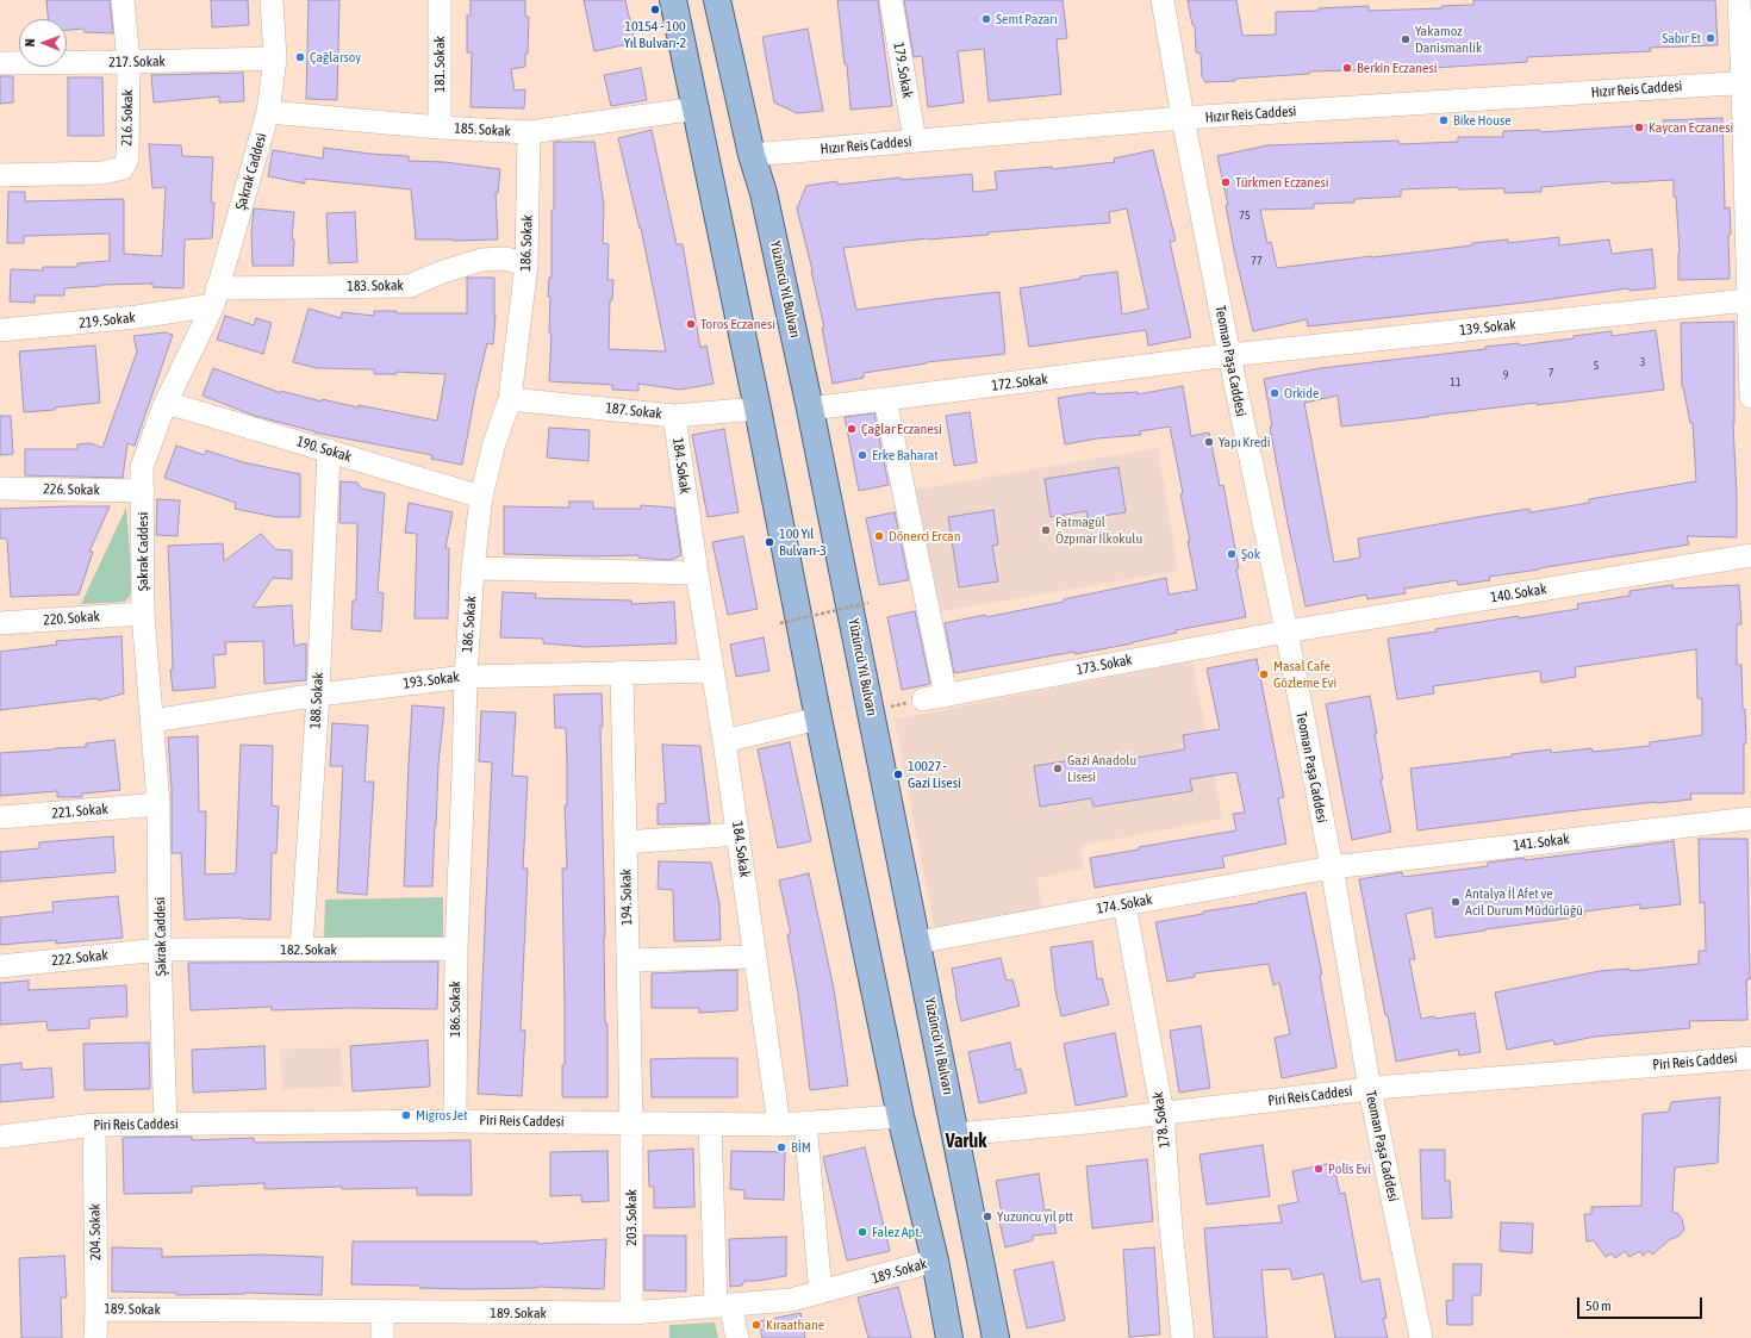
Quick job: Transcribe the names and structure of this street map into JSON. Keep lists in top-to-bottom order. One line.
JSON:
{"streets":{"main road":["Yüzüncü Yıl Bulvarı"],"street":["217. Sokak","181. Sokak","179. Sokak","Hızır Reis Caddesi","216. Sokak","185. Sokak","Şakrak Caddesi","186. Sokak","183. Sokak","219. Sokak","139. Sokak","Teoman Paşa Caddesi","172. Sokak","187. Sokak","190. Sokak","184. Sokak","226. Sokak","140. Sokak","220. Sokak","173. Sokak","193. Sokak","188. Sokak","221. Sokak","141. Sokak","194. Sokak","174. Sokak","182. Sokak","222. Sokak","Piri Reis Caddesi","178. Sokak","203. Sokak","204. Sokak","189. Sokak"]},"crossings":[["217. Sokak","216. Sokak"],["217. Sokak","Şakrak Caddesi"],["181. Sokak","185. Sokak"],["179. Sokak","Hızır Reis Caddesi"],["Hızır Reis Caddesi","Yüzüncü Yıl Bulvarı"],["Hızır Reis Caddesi","Teoman Paşa Caddesi"],["185. Sokak","Şakrak Caddesi"],["185. Sokak","186. Sokak"],["Şakrak Caddesi","183. Sokak"],["Şakrak Caddesi","219. Sokak"],["Şakrak Caddesi","190. Sokak"],["Şakrak Caddesi","226. Sokak"],["Şakrak Caddesi","220. Sokak"],["Şakrak Caddesi","193. Sokak"],["Şakrak Caddesi","221. Sokak"],["Şakrak Caddesi","182. Sokak"],["Şakrak Caddesi","222. Sokak"],["Şakrak Caddesi","Piri Reis Caddesi"],["186. Sokak","183. Sokak"],["186. Sokak","187. Sokak"],["186. Sokak","190. Sokak"],["186. Sokak","193. Sokak"],["186. Sokak","182. Sokak"],["186. Sokak","Piri Reis Caddesi"],["183. Sokak","219. Sokak"],["Yüzüncü Yıl Bulvarı","172. Sokak"],["Yüzüncü Yıl Bulvarı","174. Sokak"],["Yüzüncü Yıl Bulvarı","Piri Reis Caddesi"],["139. Sokak","Teoman Paşa Caddesi"],["139. Sokak","172. Sokak"],["Teoman Paşa Caddesi","172. Sokak"],["Teoman Paşa Caddesi","140. Sokak"],["Teoman Paşa Caddesi","173. Sokak"],["Teoman Paşa Caddesi","141. Sokak"],["Teoman Paşa Caddesi","174. Sokak"],["Teoman Paşa Caddesi","Piri Reis Caddesi"],["187. Sokak","184. Sokak"],["190. Sokak","188. Sokak"],["184. Sokak","193. Sokak"],["184. Sokak","Piri Reis Caddesi"],["140. Sokak","173. Sokak"],["193. Sokak","188. Sokak"],["193. Sokak","194. Sokak"],["188. Sokak","182. Sokak"],["141. Sokak","174. Sokak"],["194. Sokak","Piri Reis Caddesi"],["194. Sokak","203. Sokak"],["174. Sokak","178. Sokak"],["182. Sokak","222. Sokak"],["Piri Reis Caddesi","178. Sokak"],["Piri Reis Caddesi","203. Sokak"],["Piri Reis Caddesi","204. Sokak"],["203. Sokak","189. Sokak"],["204. Sokak","189. Sokak"]],"districts":["Varlık"],"places":["10154 - 100 Yıl Bulvarı-2","Semt Pazarı","Sabır Et","Yakamoz Danismanlik","Çağlarsoy","Berkin Eczanesi","Bike House","Kaycan Eczanesi","Türkmen Eczanesi","Toros Eczanesi","Orkide","Çağlar Eczanesi","Yapı Kredi","Erke Baharat","Fatmagül Özpınar İlkokulu","Dönerci Ercan","100 Yıl Bulvarı-3","Şok","Masal Cafe Gözleme Evi","Gazi Anadolu Lisesi","10027 - Gazi Lisesi","Antalya İl Afet ve Acil Durum Müdürlüğü","Migros Jet","BİM","Polis Evi","Yuzuncu yıl ptt","Falez Apt.","Kıraathane"],"house_numbers":["75","77","3","5","7","9","11"],"scale_bar":"50 m","north":"left"}
